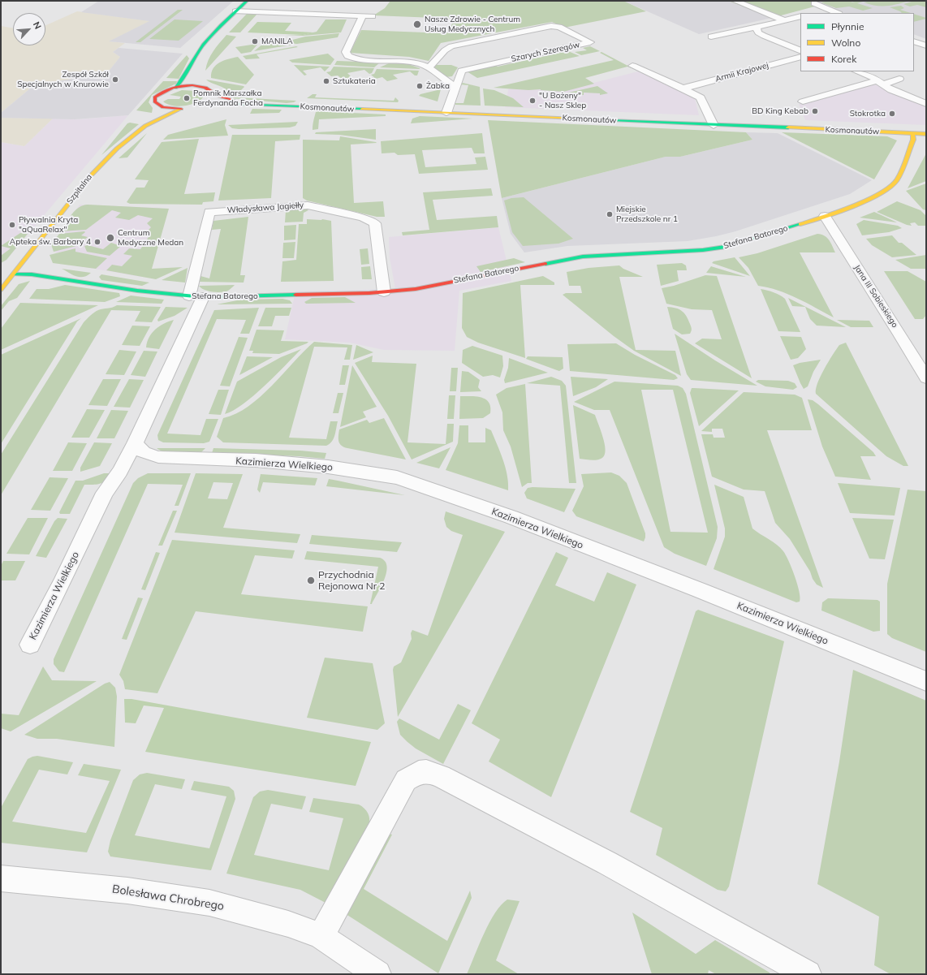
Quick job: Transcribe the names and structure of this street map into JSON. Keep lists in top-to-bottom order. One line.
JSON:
{"streets":{"street":["Szarych Szeregów","Armii Krajowej","Kosmonautów","Szpitalna","Władysława Jagiełły","Stefana Batorego","Jana III Sobieskiego","Kazimierza Wielkiego","Bolesława Chrobrego"]},"crossings":[["Szarych Szeregów","Kosmonautów"],["Kosmonautów","Szpitalna"],["Kosmonautów","Stefana Batorego"],["Szpitalna","Stefana Batorego"],["Władysława Jagiełły","Stefana Batorego"],["Stefana Batorego","Jana III Sobieskiego"],["Stefana Batorego","Kazimierza Wielkiego"]],"places":["Nasze Zdrowie - Centrum Usług Medycznych","MANILA","Zespół Szkół Specjalnych w Knurowie","Sztukateria","Żabka","Pomnik Marszałka Ferdynanda Focha","\"U Bożeny\" - Nasz Sklep","BD King Kebab","Stokrotka","Miejskie Przedszkole nr 1","Pływalnia Kryta \"aQuaRelax\"","Centrum Medyczne Medan","Apteka św. Barbary 4","Przychodnia Rejonowa Nr 2"],"legend":["Płynnie","Wolno","Korek"],"north":"top right"}
